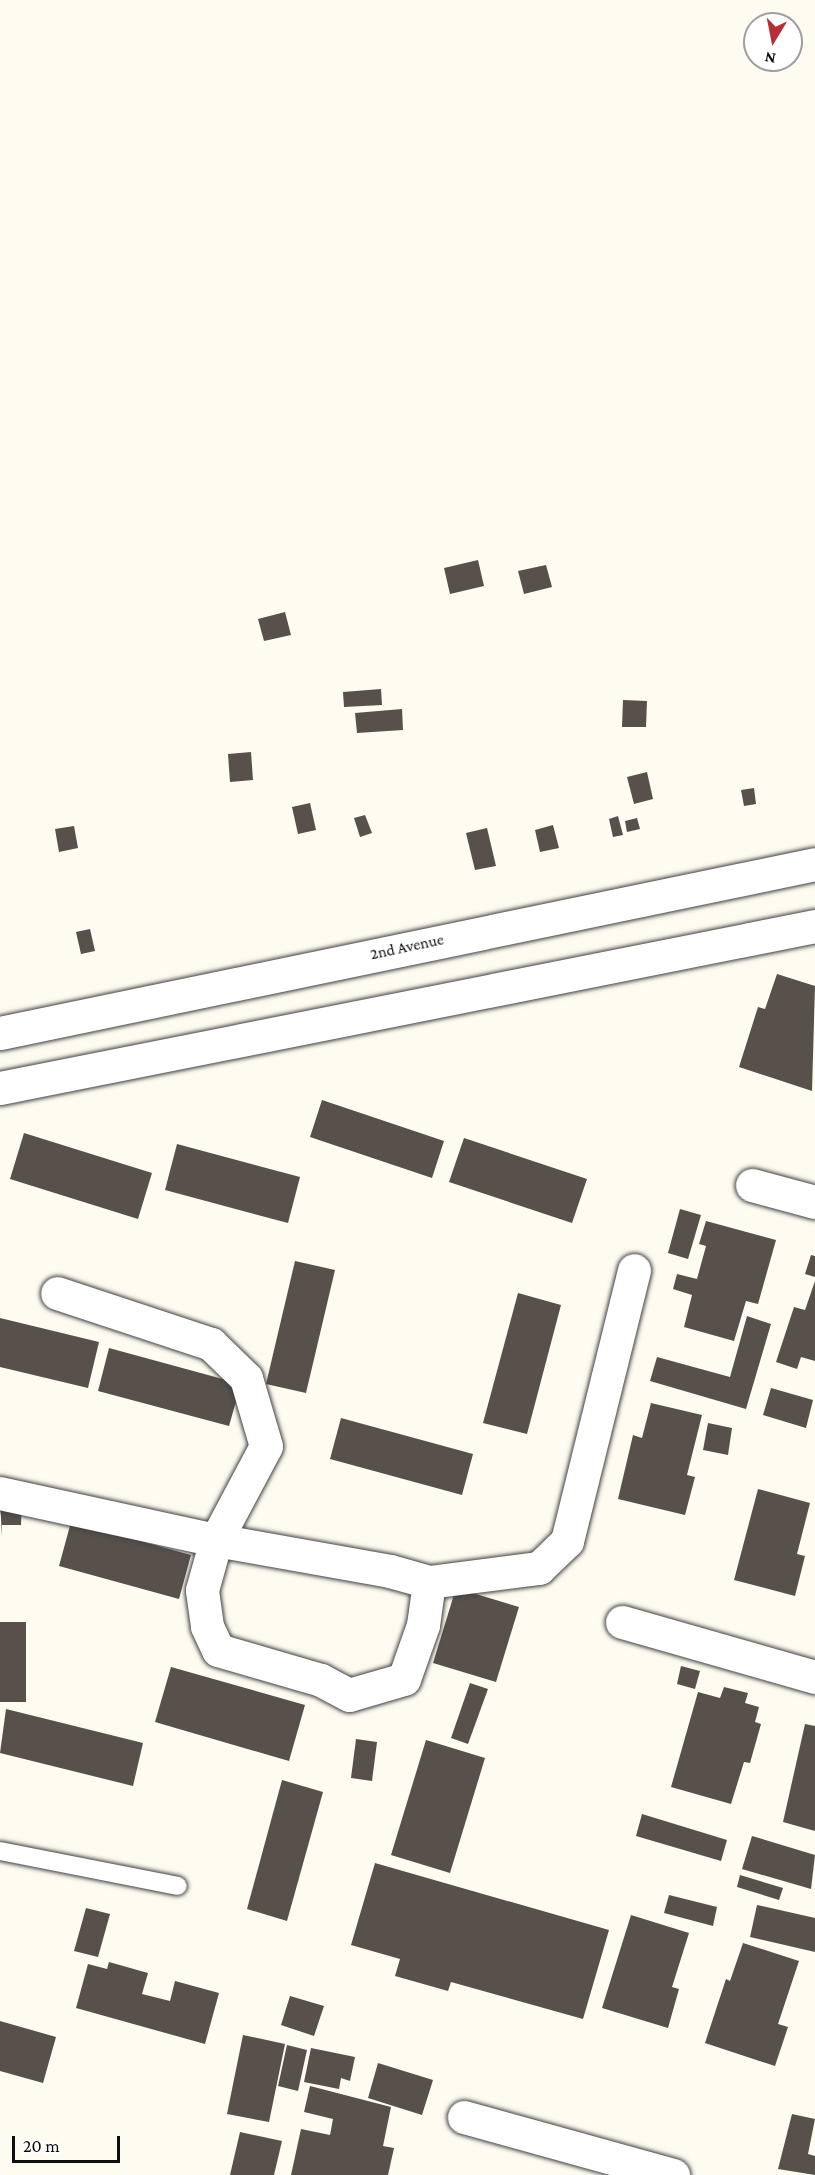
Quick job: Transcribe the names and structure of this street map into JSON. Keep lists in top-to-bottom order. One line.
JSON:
{"streets":{"street":["2nd Avenue"]},"scale_bar":"20 m","north":"bottom"}
